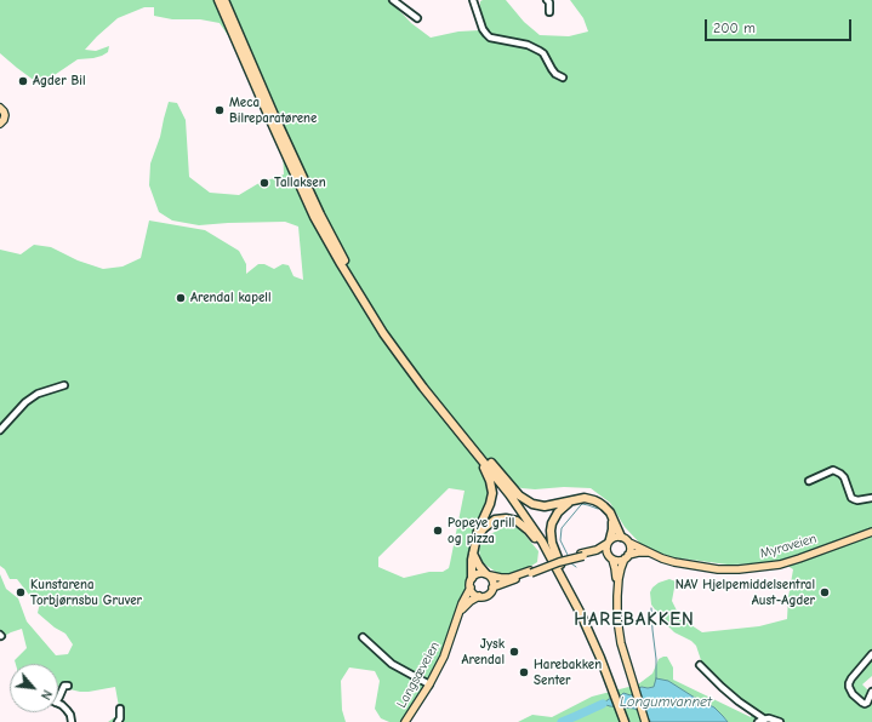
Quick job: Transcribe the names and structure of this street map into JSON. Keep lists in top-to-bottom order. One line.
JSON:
{"streets":{"main road":["Myraveien","Langsæveien"]},"districts":["HAREBAKKEN"],"water":["Longumvannet"],"places":["Agder Bil","Meca Bilreparatørene","Tallaksen","Arendal kapell","Popeye grill og pizza","Kunstarena Torbjørnsbu Gruver","NAV Hjelpemiddelsentral Aust-Agder","Jysk Arendal","Harebakken Senter"],"scale_bar":"200 m","north":"bottom right"}
